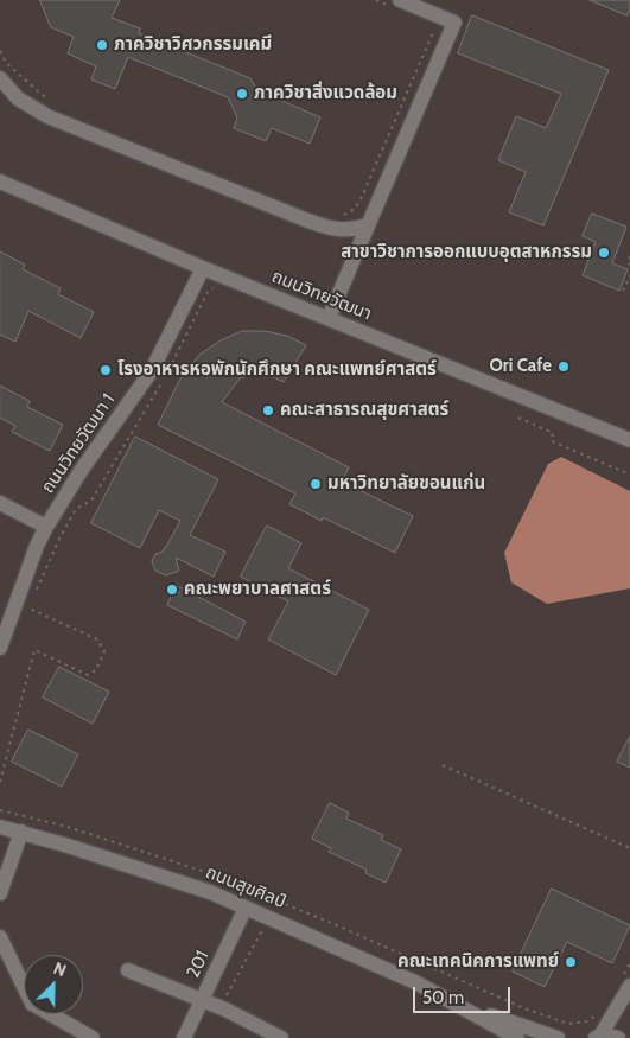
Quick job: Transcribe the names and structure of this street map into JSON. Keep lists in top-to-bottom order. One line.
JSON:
{"streets":{"street":["ถนนวิทยวัฒนา","ถนนวิทยวัฒนา 1","ถนนสุขศิลป์","201"]},"crossings":[["ถนนวิทยวัฒนา","ถนนวิทยวัฒนา 1"],["ถนนสุขศิลป์","201"]],"places":["ภาควิชาวิศวกรรมเคมี","ภาควิชาสิ่งแวดล้อม","สาขาวิชาการออกแบบอุตสาหกรรม","Ori Cafe","โรงอาหารหอพักนักศึกษา คณะแพทย์ศาสตร์","คณะสาธารณสุขศาสตร์","มหาวิทยาลัยขอนแก่น","คณะพยาบาลศาสตร์","คณะเทคนิคการแพทย์"],"scale_bar":"50 m","north":"top right"}
